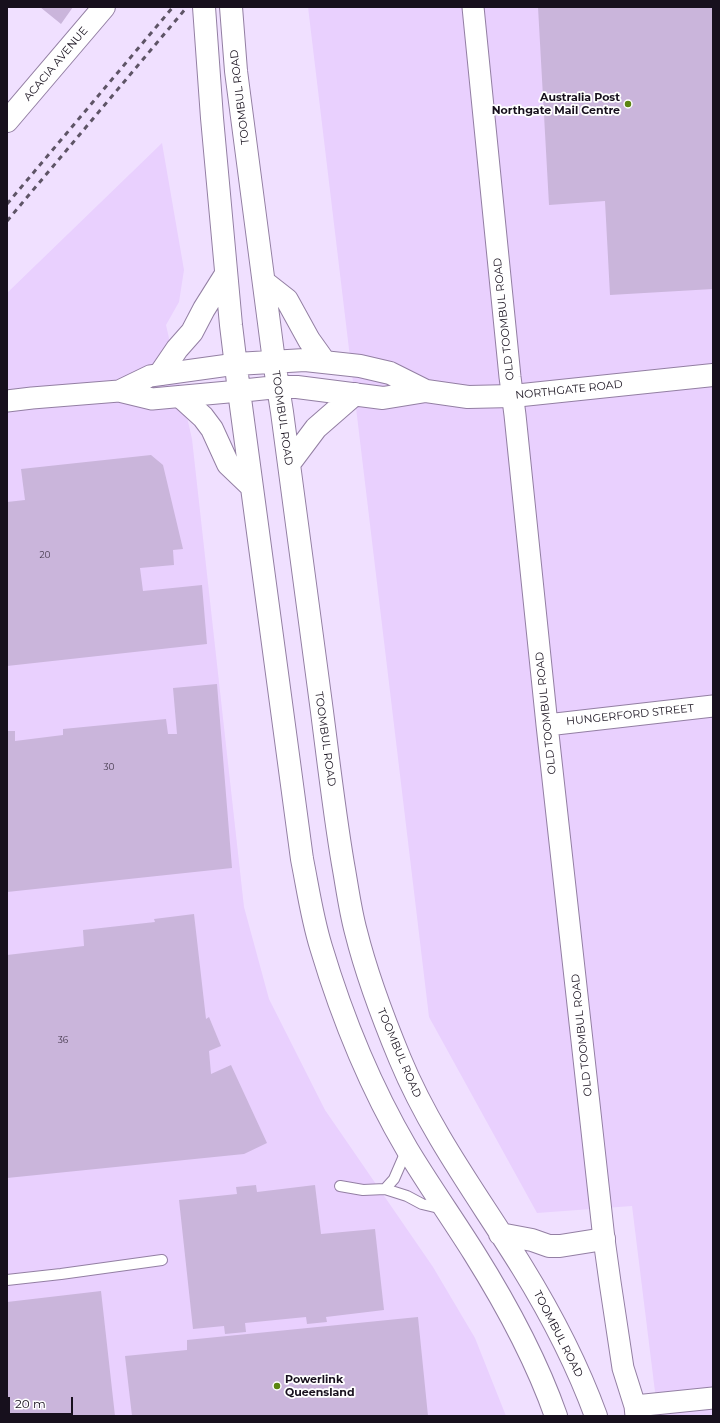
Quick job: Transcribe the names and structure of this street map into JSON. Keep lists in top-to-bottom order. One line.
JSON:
{"streets":{"main road":["ACACIA AVENUE","TOOMBUL ROAD","NORTHGATE ROAD"],"street":["OLD TOOMBUL ROAD","HUNGERFORD STREET"]},"crossings":[["TOOMBUL ROAD","NORTHGATE ROAD"],["OLD TOOMBUL ROAD","NORTHGATE ROAD"],["OLD TOOMBUL ROAD","HUNGERFORD STREET"]],"places":["Australia Post Northgate Mail Centre","Powerlink Queensland"],"house_numbers":["20","30","36"],"scale_bar":"20 m"}
